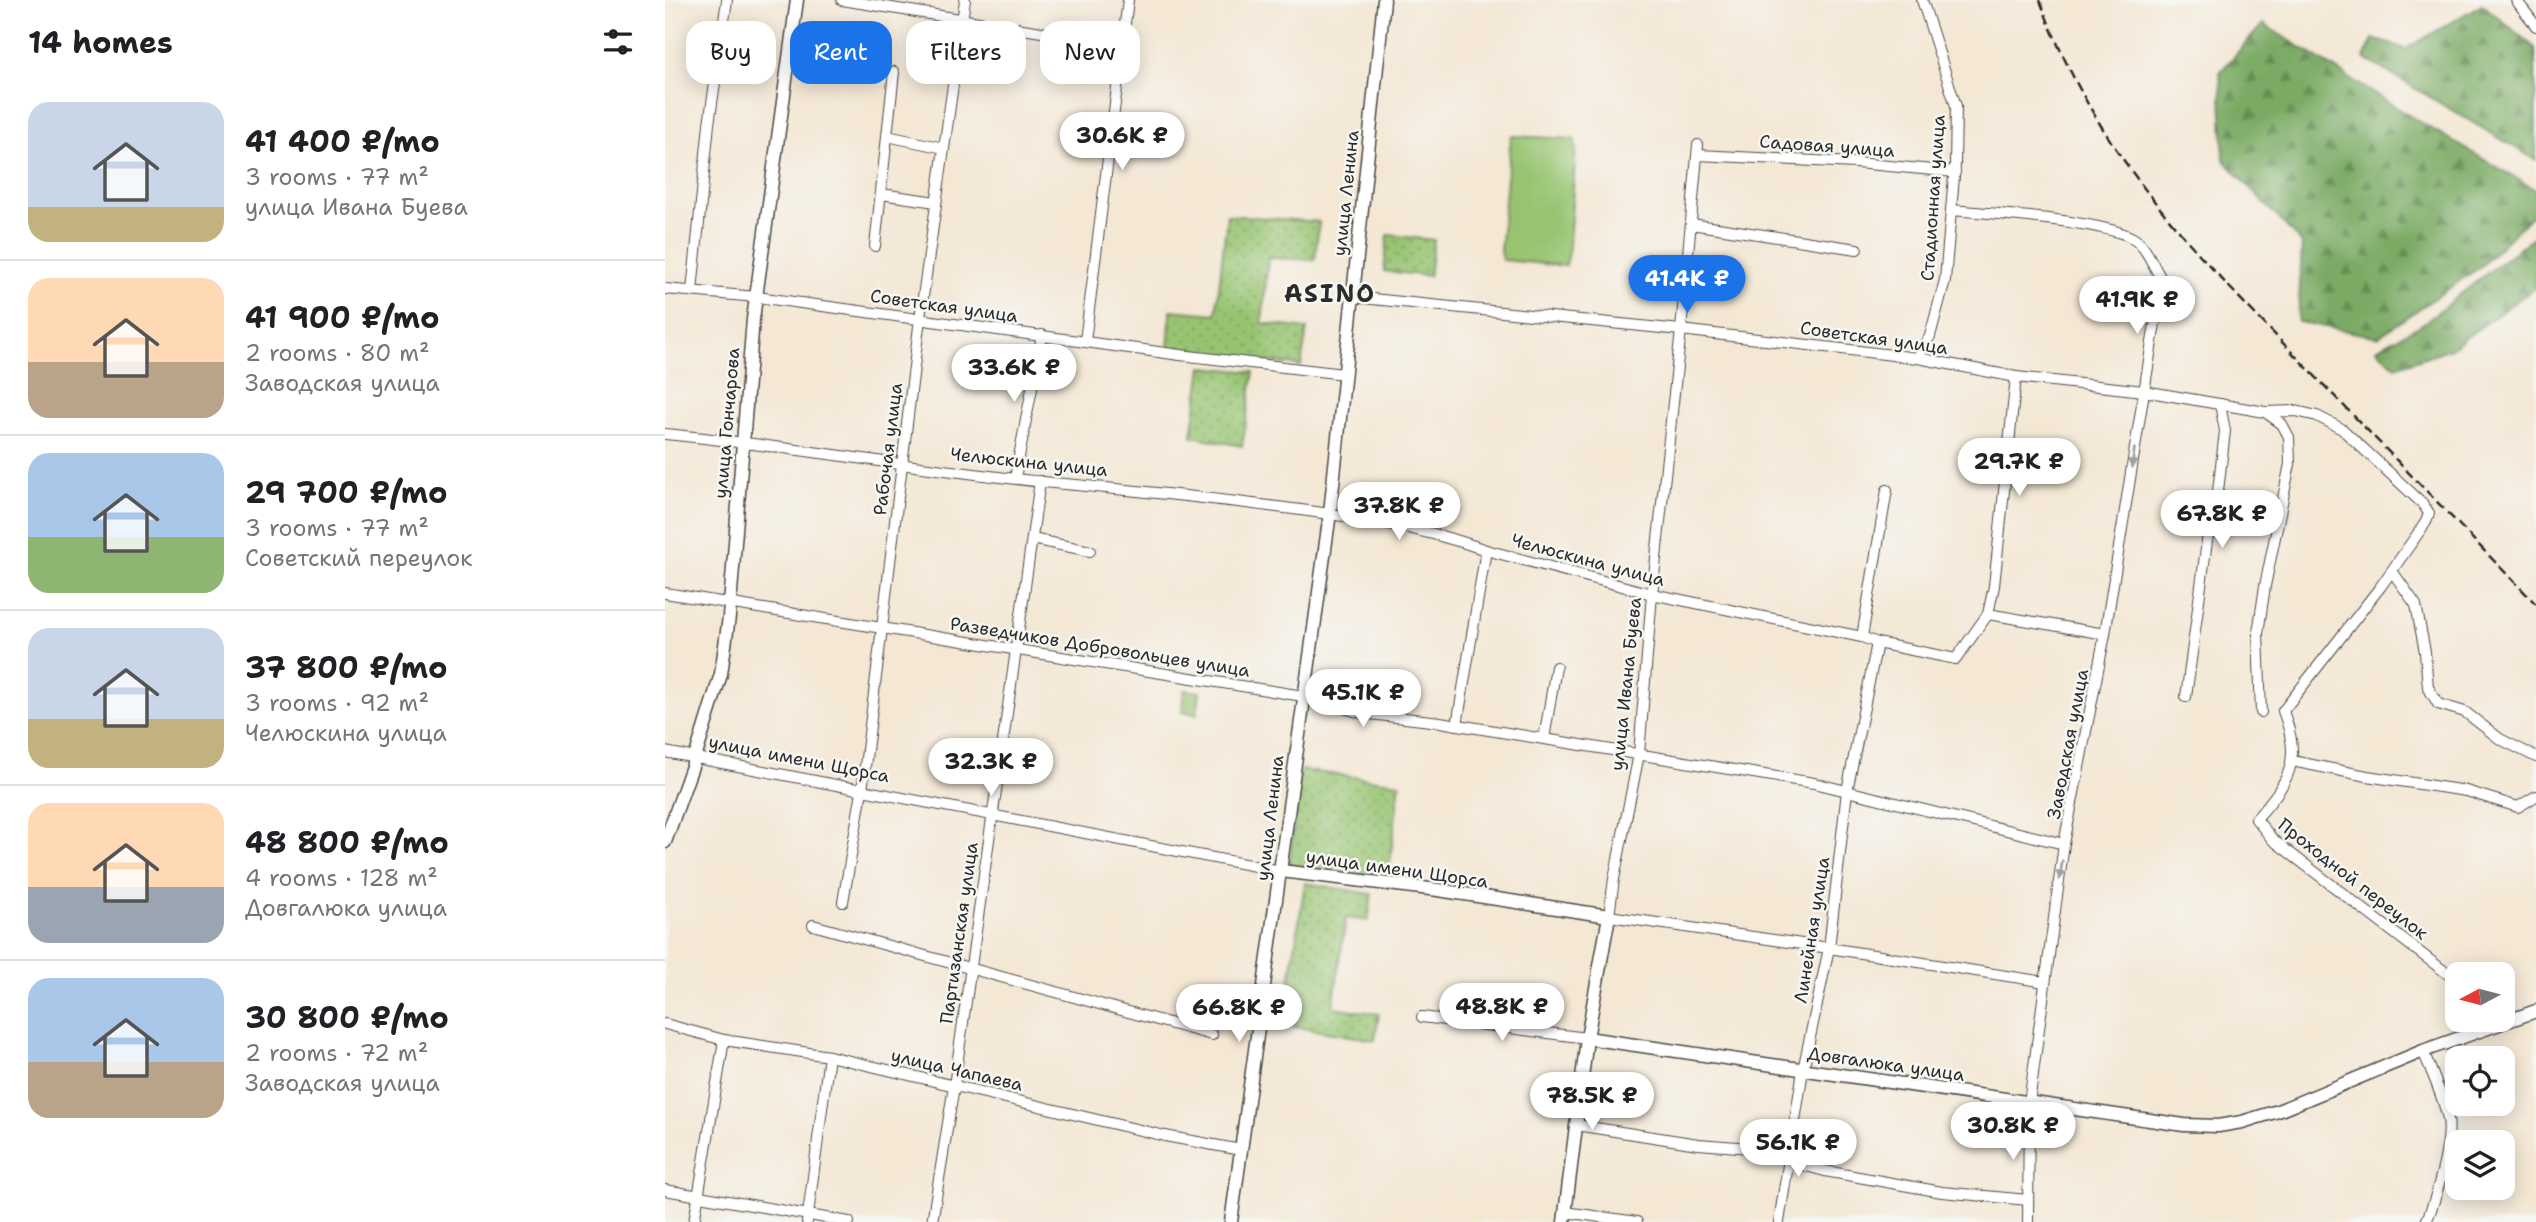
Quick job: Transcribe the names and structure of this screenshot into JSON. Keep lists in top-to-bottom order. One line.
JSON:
{"streets":{"street":["Садовая улица","улица Ленина","Стадионная улица","Советская улица","улица Гончарова","Рабочая улица","Челюскина улица","Разведчиков Добровольцев улица","улица Ивана Буева","Заводская улица","улица имени Щорса","Проходной переулок","Линейная улица","Партизанская улица","Довгалюка улица","улица Чапаева"]},"crossings":[["Садовая улица","Стадионная улица"],["Садовая улица","улица Ивана Буева"],["улица Ленина","Советская улица"],["улица Ленина","Челюскина улица"],["улица Ленина","Разведчиков Добровольцев улица"],["улица Ленина","улица имени Щорса"],["улица Ленина","улица Чапаева"],["Стадионная улица","Советская улица"],["Стадионная улица","Заводская улица"],["Советская улица","улица Гончарова"],["Советская улица","Рабочая улица"],["Советская улица","улица Ивана Буева"],["Советская улица","Заводская улица"],["улица Гончарова","Челюскина улица"],["улица Гончарова","Разведчиков Добровольцев улица"],["улица Гончарова","улица имени Щорса"],["Рабочая улица","Челюскина улица"],["Рабочая улица","Разведчиков Добровольцев улица"],["Рабочая улица","улица имени Щорса"],["Челюскина улица","улица Ивана Буева"],["Челюскина улица","Линейная улица"],["Челюскина улица","Партизанская улица"],["Разведчиков Добровольцев улица","улица Ивана Буева"],["Разведчиков Добровольцев улица","Заводская улица"],["Разведчиков Добровольцев улица","Линейная улица"],["Разведчиков Добровольцев улица","Партизанская улица"],["улица Ивана Буева","улица имени Щорса"],["улица Ивана Буева","Довгалюка улица"],["Заводская улица","улица имени Щорса"],["Заводская улица","Довгалюка улица"],["улица имени Щорса","Линейная улица"],["улица имени Щорса","Партизанская улица"],["Линейная улица","Довгалюка улица"],["Партизанская улица","улица Чапаева"]],"districts":["ASINO"],"north":"left","page":{"heading":"14 homes","chip":["Buy","Rent","Filters","New"],"list":[{"name":"41 400 ₽/mo","note":"3 rooms · 77 m² · улица Ивана Буева"},{"name":"41 900 ₽/mo","note":"2 rooms · 80 m² · Заводская улица"},{"name":"29 700 ₽/mo","note":"3 rooms · 77 m² · Советский переулок"},{"name":"37 800 ₽/mo","note":"3 rooms · 92 m² · Челюскина улица"},{"name":"48 800 ₽/mo","note":"4 rooms · 128 m² · Довгалюка улица"},{"name":"30 800 ₽/mo","note":"2 rooms · 72 m² · Заводская улица"}],"price":["30.6K ₽","41.4K ₽","41.9K ₽","33.6K ₽","29.7K ₽","37.8K ₽","67.8K ₽","45.1K ₽","32.3K ₽","48.8K ₽","66.8K ₽","78.5K ₽","30.8K ₽","56.1K ₽"]}}
